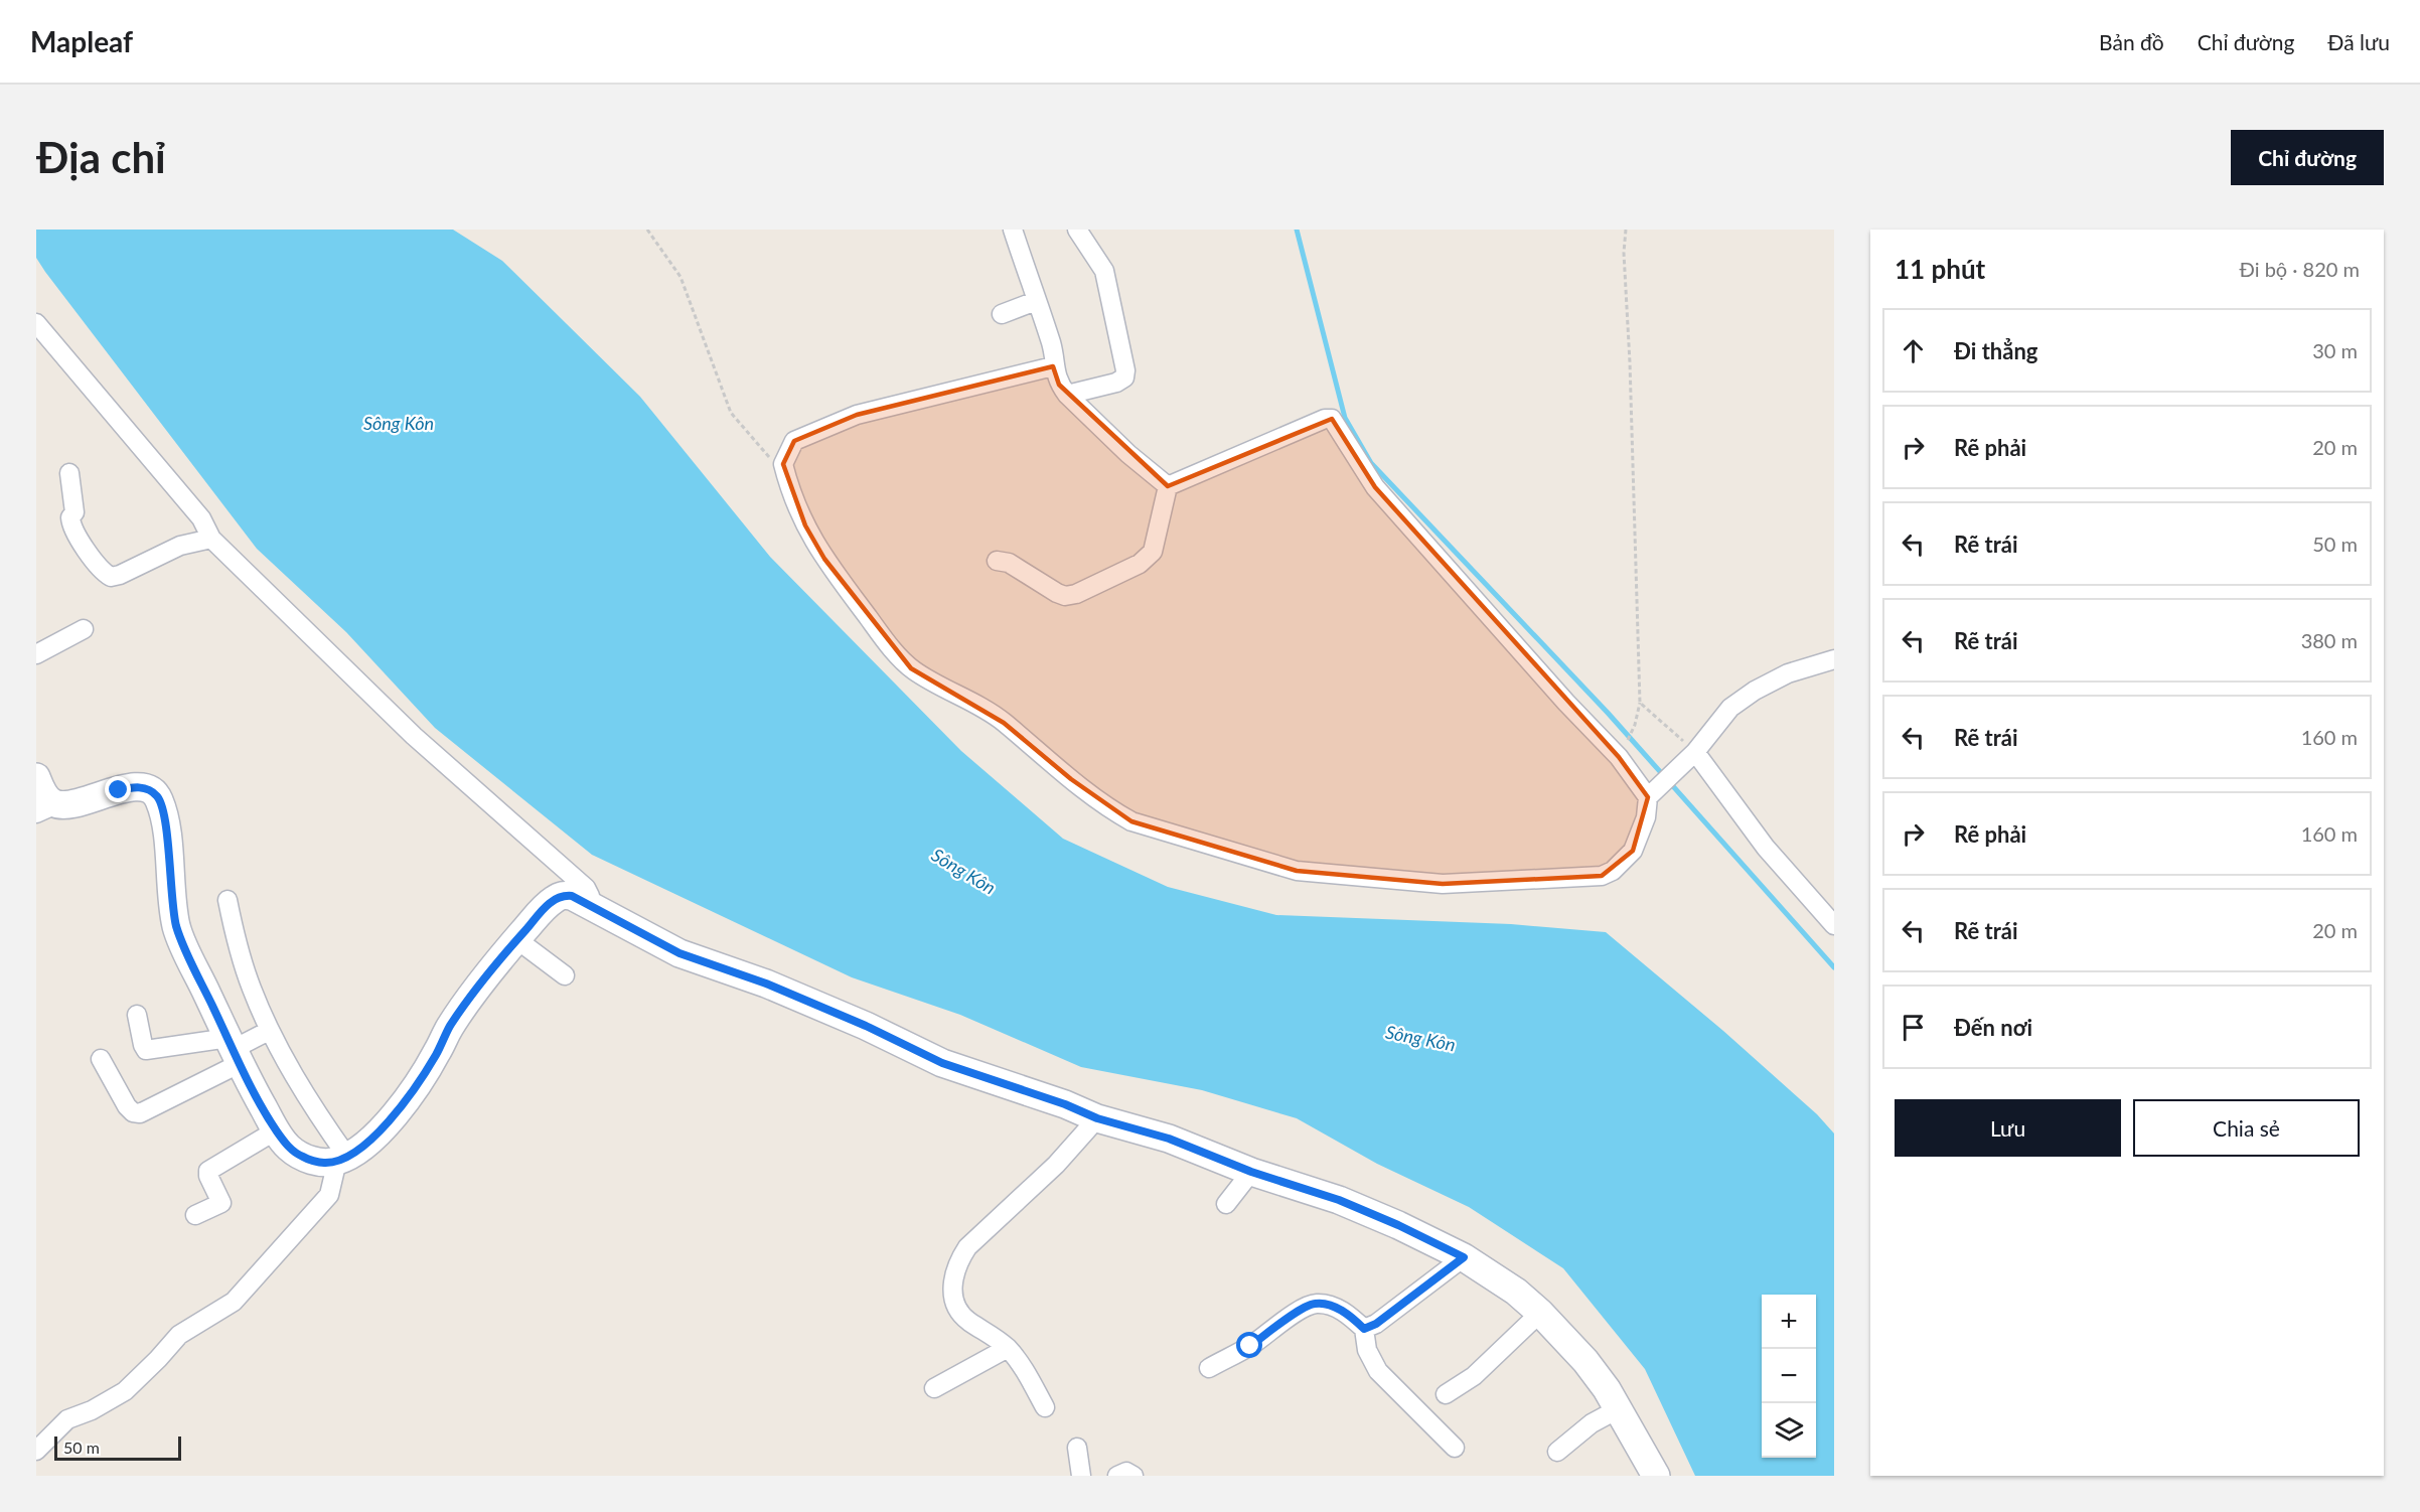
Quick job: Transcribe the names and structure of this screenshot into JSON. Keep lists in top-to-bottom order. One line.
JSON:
{"water":["Sông Kôn"],"scale_bar":"50 m","page":{"header":"Mapleaf","nav":["Bản đồ","Chỉ đường","Đã lưu"],"buttons":["Chỉ đường",["Lưu","Chia sẻ"]],"title":"Địa chỉ","heading":["11 phút","Đi bộ · 820 m"],"list":[["Đi thẳng","30 m"],["Rẽ phải","20 m"],["Rẽ trái","50 m"],["Rẽ trái","380 m"],["Rẽ trái","160 m"],["Rẽ phải","160 m"],["Rẽ trái","20 m"],"Đến nơi"],"map_buttons":["+","−"],"scale":"50 m"}}
